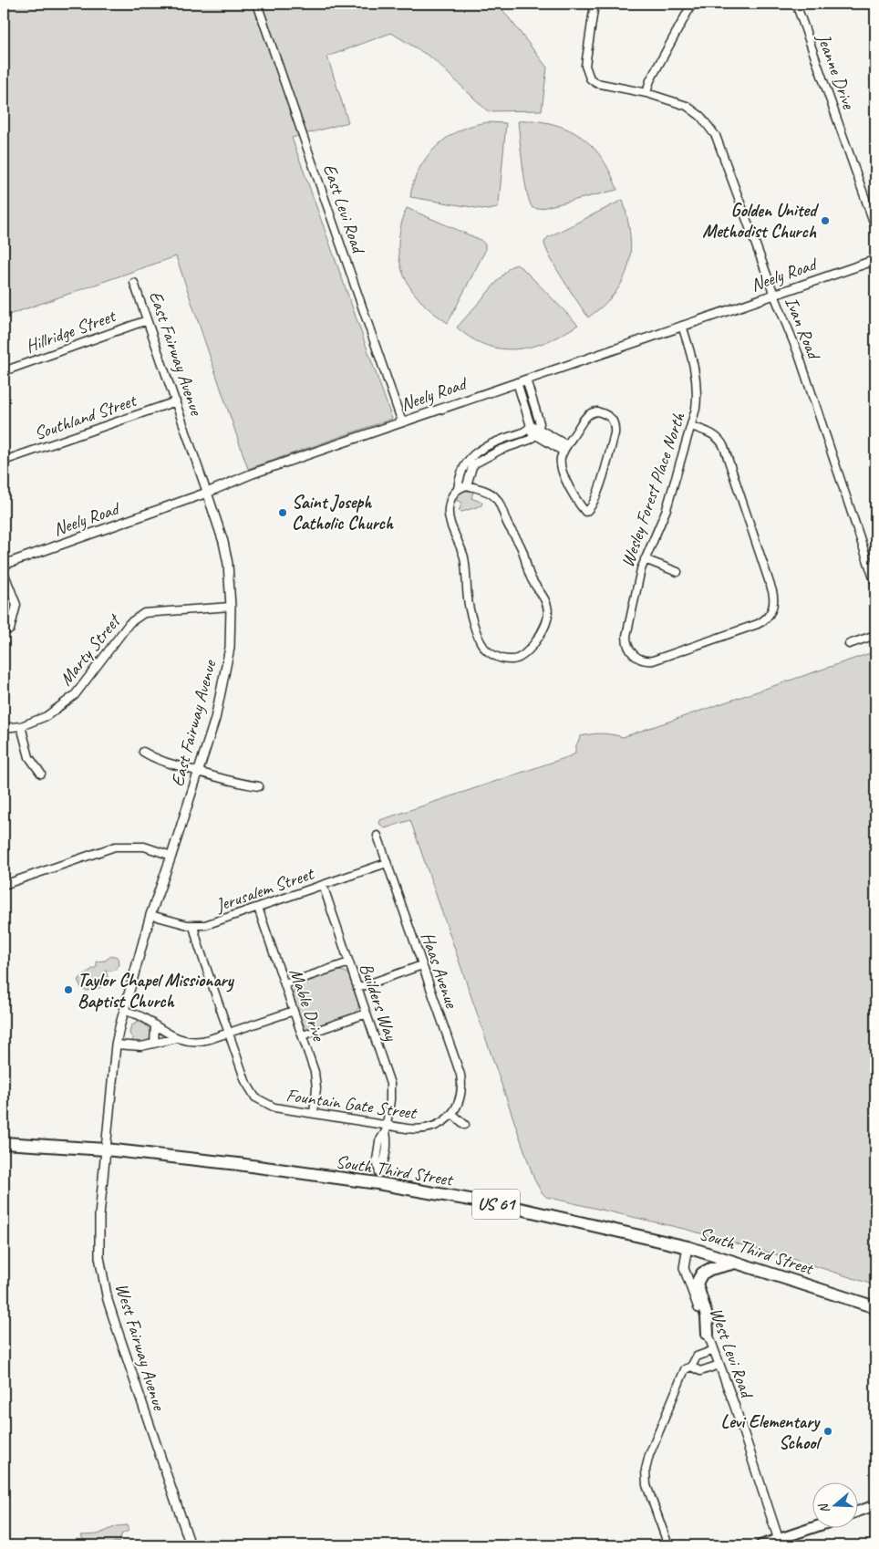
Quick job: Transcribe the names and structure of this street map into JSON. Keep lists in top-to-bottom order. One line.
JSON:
{"streets":{"highway":["South Third Street","US 61"],"street":["Jeanne Drive","East Levi Road","Neely Road","Ivan Road","Hillridge Street","East Fairway Avenue","Southland Street","Wesley Forest Place North","Marty Street","Jerusalem Street","Haas Avenue","Builders Way","Mable Drive","Fountain Gate Street","West Fairway Avenue","West Levi Road"]},"crossings":[["East Levi Road","Neely Road"],["Neely Road","Ivan Road"],["Neely Road","East Fairway Avenue"],["Neely Road","Wesley Forest Place North"],["Hillridge Street","East Fairway Avenue"],["East Fairway Avenue","Southland Street"],["East Fairway Avenue","Marty Street"],["East Fairway Avenue","Jerusalem Street"],["East Fairway Avenue","South Third Street"],["East Fairway Avenue","West Fairway Avenue"],["Jerusalem Street","Haas Avenue"],["Jerusalem Street","Builders Way"],["Jerusalem Street","Mable Drive"],["Haas Avenue","Fountain Gate Street"],["Builders Way","Fountain Gate Street"],["Builders Way","South Third Street"],["Mable Drive","Fountain Gate Street"],["South Third Street","West Fairway Avenue"],["South Third Street","West Levi Road"]],"places":["Golden United Methodist Church","Saint Joseph Catholic Church","Taylor Chapel Missionary Baptist Church","Levi Elementary School"],"north":"left"}
